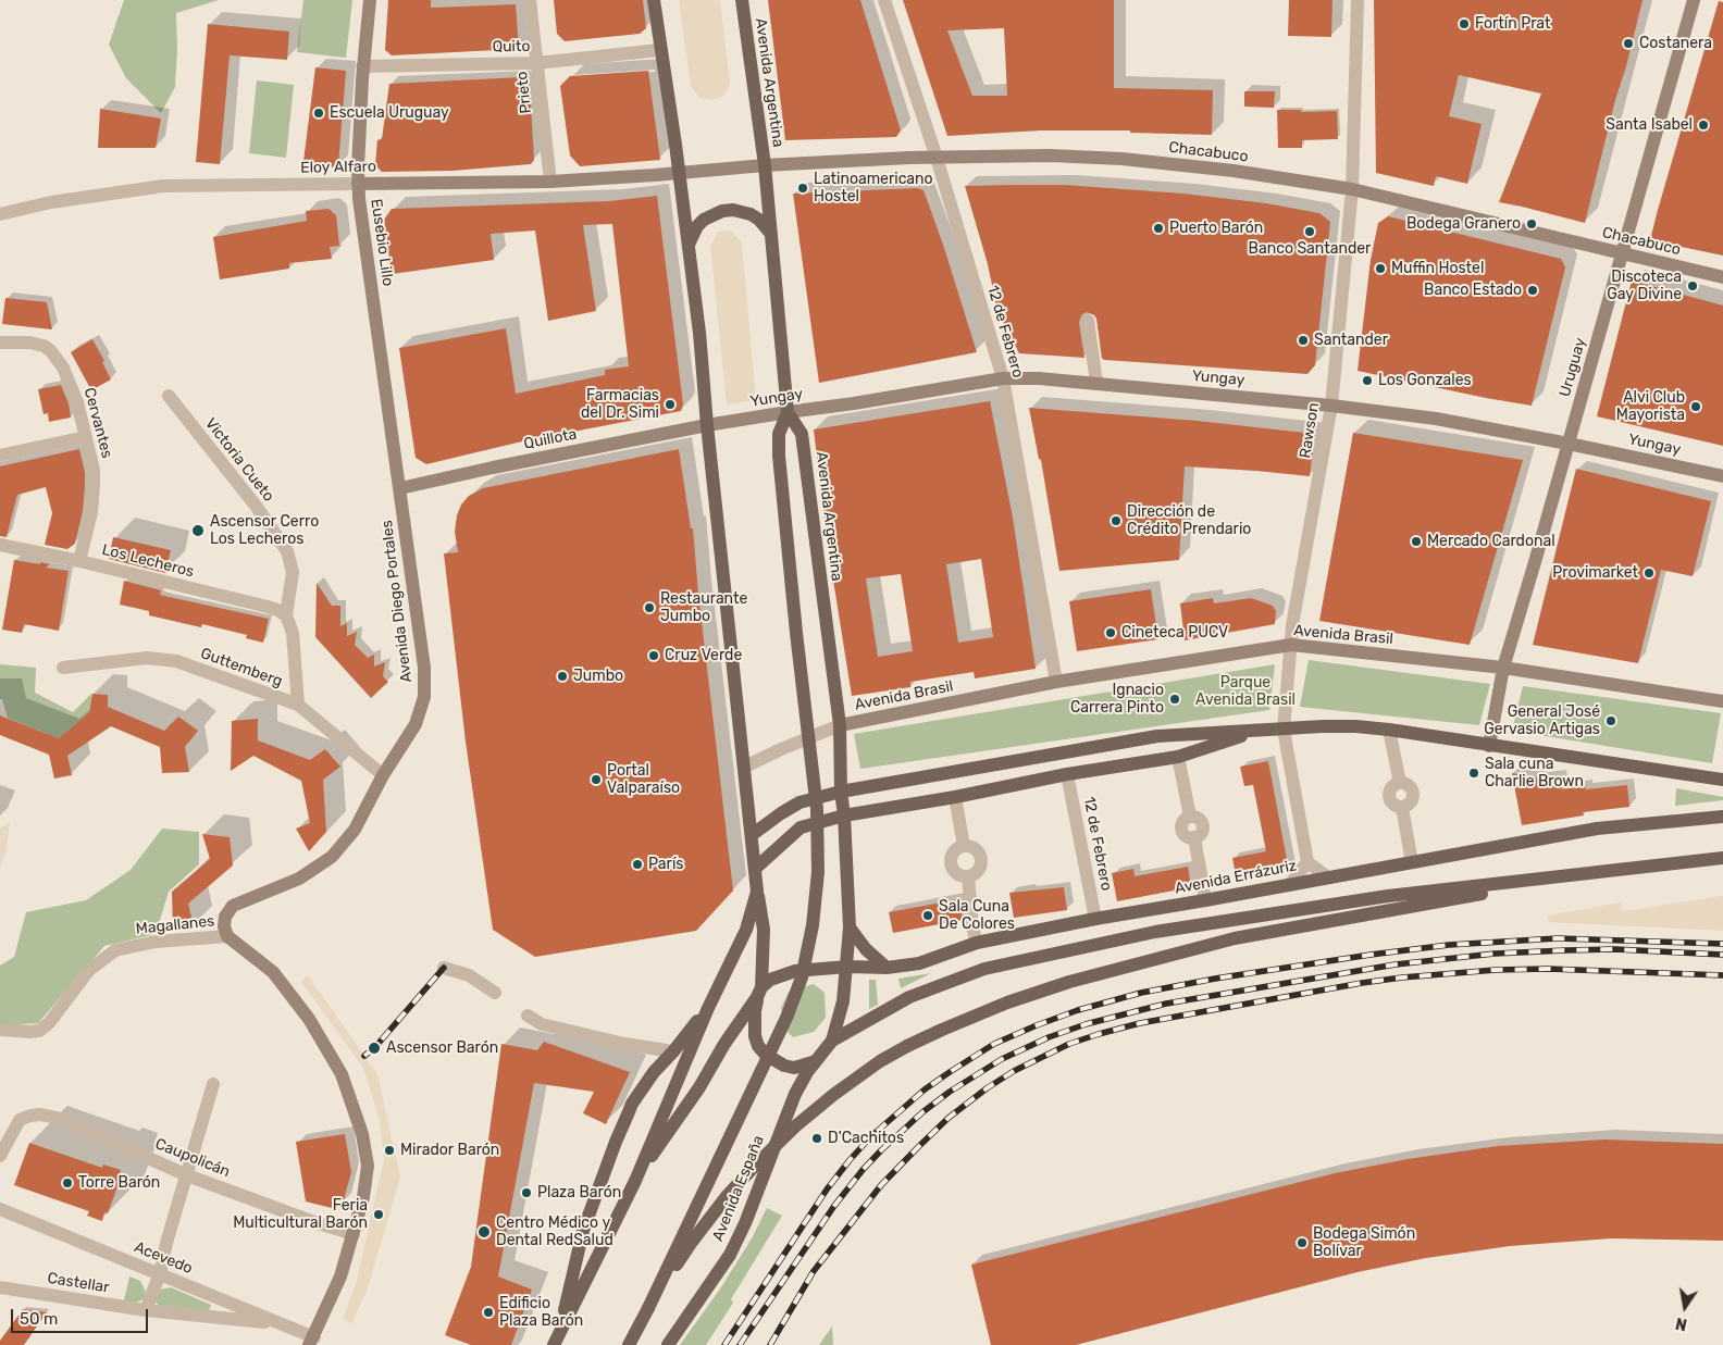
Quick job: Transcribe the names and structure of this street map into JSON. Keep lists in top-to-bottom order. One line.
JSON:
{"streets":{"main road":["Avenida Argentina","Avenida Errázuriz","Avenida España"],"street":["Quito","Prieto","Chacabuco","Eloy Alfaro","Eusebio Lillo","12 de Febrero","Uruguay","Yungay","Cervantes","Rawson","Quillota","Victoria Cueto","Los Lecheros","Avenida Diego Portales","Avenida Brasil","Guttemberg","Magallanes","Caupolicán","Acevedo","Castellar"]},"crossings":[["Quito","Prieto"],["Quito","Eusebio Lillo"],["Avenida Argentina","Chacabuco"],["Avenida Argentina","Yungay"],["Avenida Argentina","Avenida Brasil"],["Avenida Argentina","Avenida Errázuriz"],["Avenida Argentina","Avenida España"],["Prieto","Eloy Alfaro"],["Chacabuco","Eloy Alfaro"],["Chacabuco","12 de Febrero"],["Chacabuco","Uruguay"],["Chacabuco","Rawson"],["Eloy Alfaro","Eusebio Lillo"],["Eusebio Lillo","Quillota"],["Eusebio Lillo","Avenida Diego Portales"],["12 de Febrero","Yungay"],["12 de Febrero","Avenida Brasil"],["12 de Febrero","Avenida Errázuriz"],["Uruguay","Yungay"],["Uruguay","Avenida Brasil"],["Yungay","Rawson"],["Yungay","Quillota"],["Cervantes","Los Lecheros"],["Rawson","Avenida Brasil"],["Quillota","Avenida Diego Portales"],["Victoria Cueto","Los Lecheros"],["Victoria Cueto","Guttemberg"],["Avenida Diego Portales","Guttemberg"],["Avenida Diego Portales","Magallanes"],["Avenida Errázuriz","Avenida España"],["Acevedo","Castellar"]],"parks":["Parque Avenida Brasil"],"places":["Fortín Prat","Costanera","Escuela Uruguay","Santa Isabel","Latinoamericano Hostel","Bodega Granero","Puerto Barón","Banco Santander","Muffin Hostel","Discoteca Gay Divine","Banco Estado","Santander","Los Gonzales","Farmacias del Dr. Simi","Alvi Club Mayorista","Dirección de Crédito Prendario","Ascensor Cerro Los Lecheros","Mercado Cardonal","Provimarket","Restaurante Jumbo","Cineteca PUCV","Cruz Verde","Jumbo","Ignacio Carrera Pinto","General José Gervasio Artigas","Sala cuna Charlie Brown","Portal Valparaíso","París","Sala Cuna De Colores","Ascensor Barón","D'Cachitos","Mirador Barón","Torre Barón","Plaza Barón","Feria Multicultural Barón","Centro Médico y Dental RedSalud","Bodega Simón Bolívar","Edificio Plaza Barón"],"scale_bar":"50 m","north":"bottom"}
